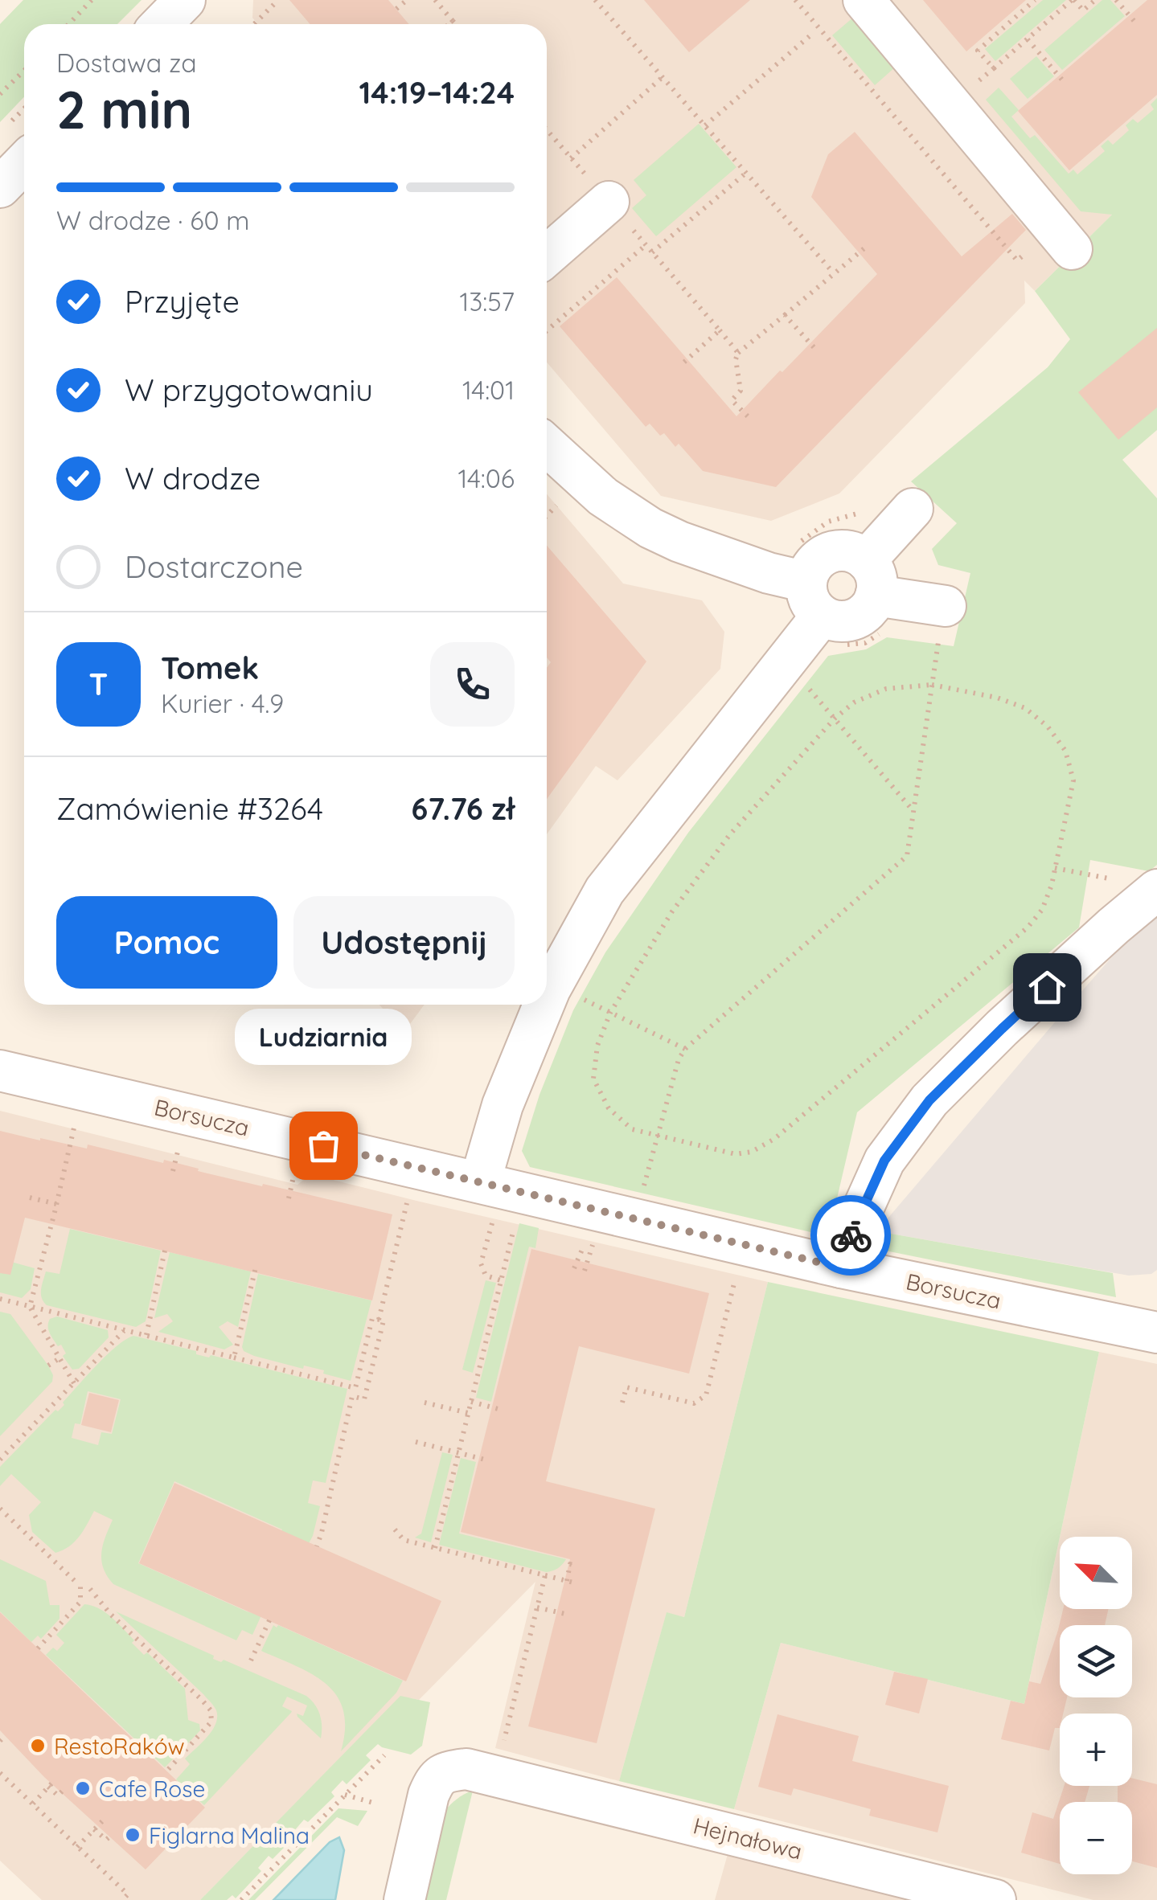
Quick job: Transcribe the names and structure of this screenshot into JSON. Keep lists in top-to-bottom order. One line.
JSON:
{"streets":{"street":["Borsucza","Hejnałowa"]},"places":["Ludziarnia","RestoRaków","Cafe Rose","Figlarna Malina"],"north":"top left","page":{"heading":["2 min","Dostawa za","14:19–14:24"],"panel":["Tomek","Kurier · 4.9","Zamówienie #3264","67.76 zł"],"bar":"W drodze · 60 m","list":[["Przyjęte","13:57"],["W przygotowaniu","14:01"],["W drodze","14:06"],"Dostarczone"],"round":"T","buttons":["Pomoc","Udostępnij"],"bubble":"Ludziarnia","map_buttons":["+","−"]}}
